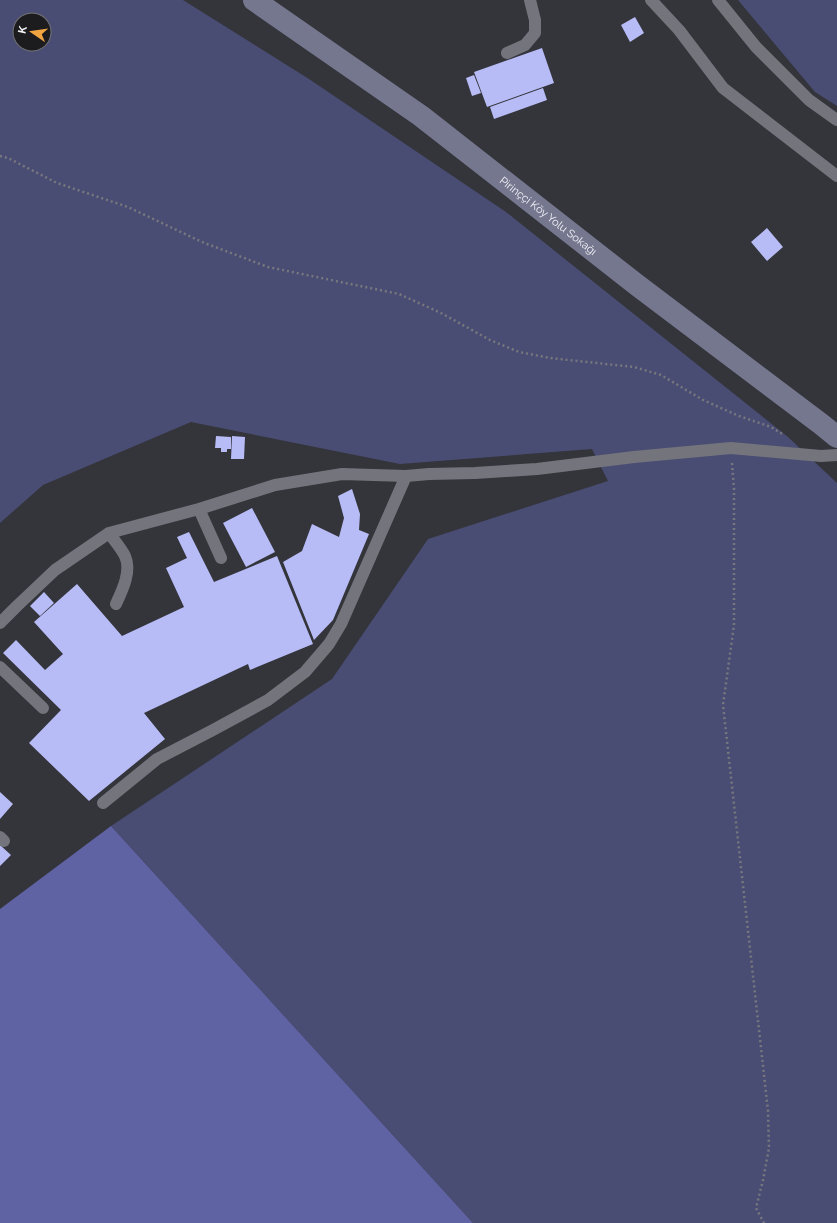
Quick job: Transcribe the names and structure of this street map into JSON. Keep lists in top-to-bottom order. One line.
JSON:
{"streets":{"main road":["Pirinççi Köy Yolu Sokağı"]},"north":"left"}
